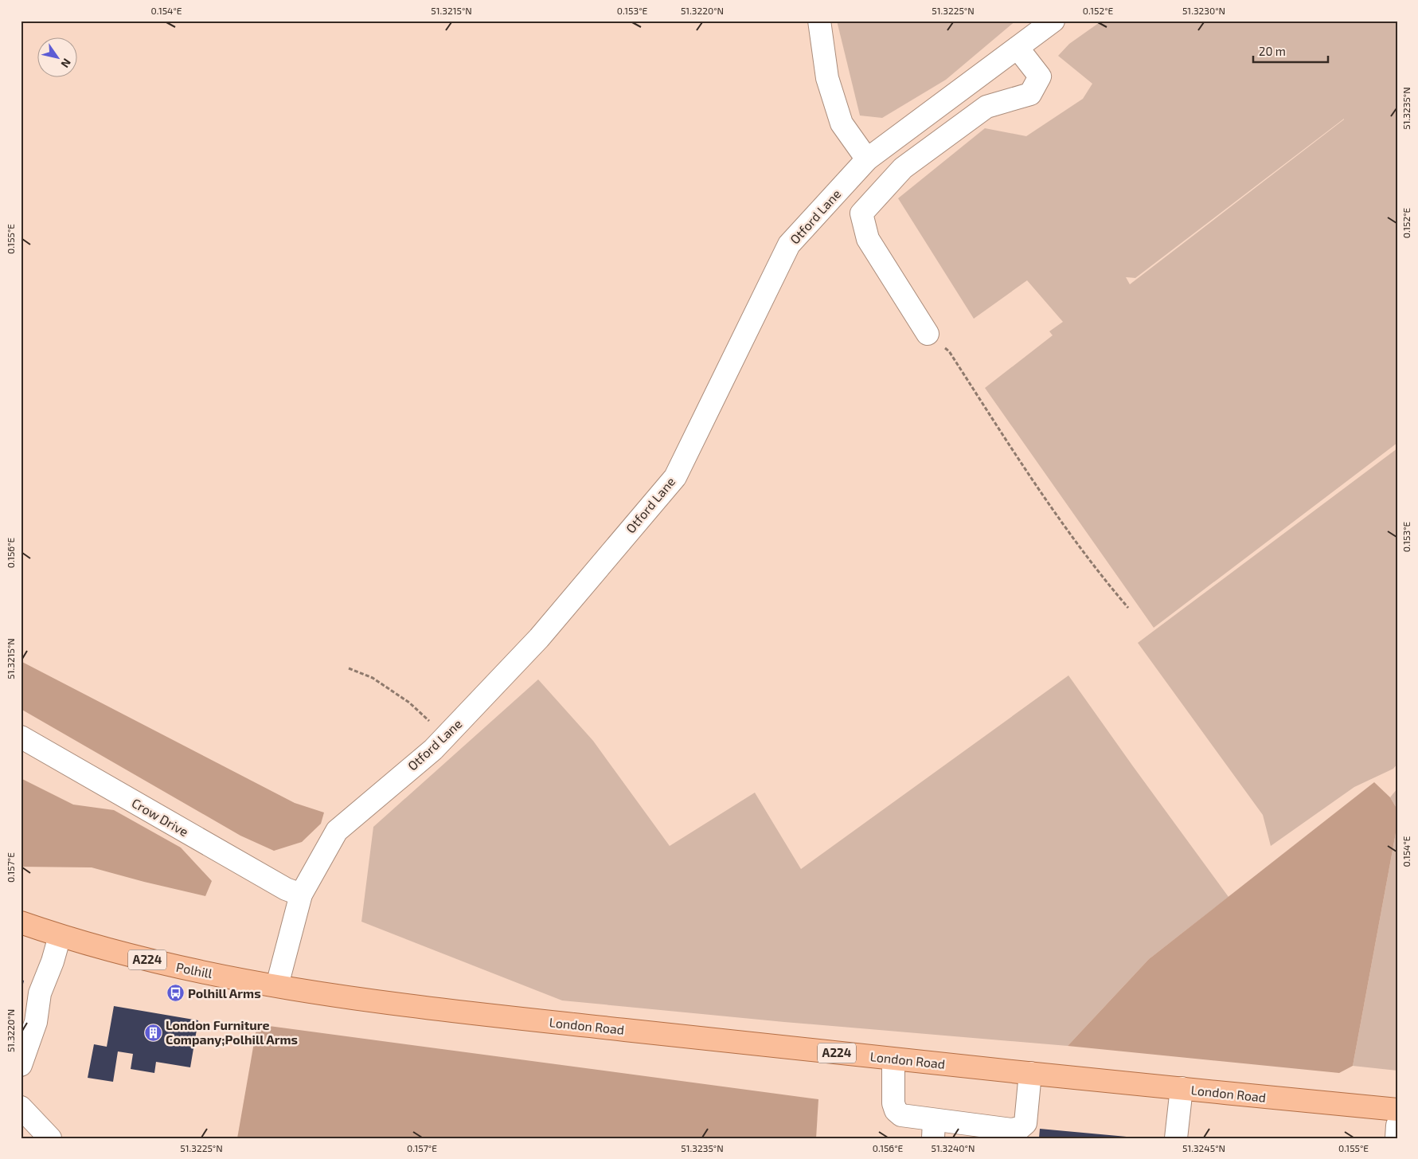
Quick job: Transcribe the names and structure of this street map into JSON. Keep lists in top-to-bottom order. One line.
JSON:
{"streets":{"main road":["A224","Polhill","London Road"],"street":["Otford Lane","Crow Drive"]},"crossings":[["Otford Lane","Crow Drive"],["Otford Lane","Polhill"],["Otford Lane","London Road"],["Polhill","London Road"]],"places":{"bus stop":["Polhill Arms"],"building":["London Furniture Company;Polhill Arms"]},"scale_bar":"20 m","north":"bottom right","coordinates":["0.154°E","51.3215°N","0.153°E","51.3220°N","51.3225°N","0.152°E","51.3230°N","51.3235°N","0.155°E","0.156°E","0.157°E","51.3240°N","51.3245°N"]}
